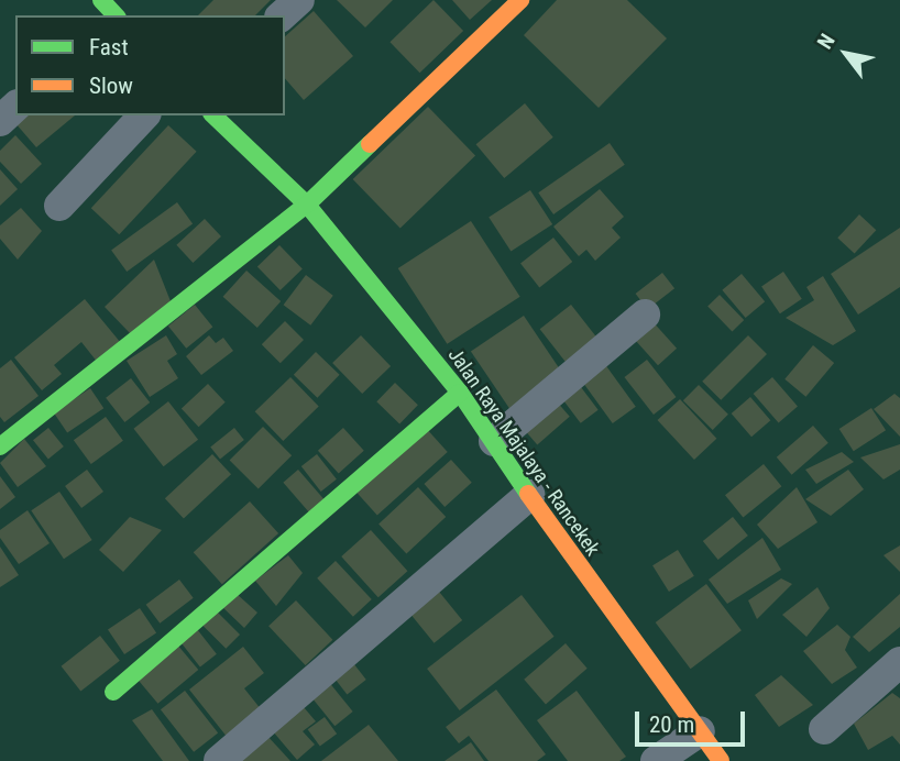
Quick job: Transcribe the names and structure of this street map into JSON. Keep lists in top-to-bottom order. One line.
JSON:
{"streets":{"street":["Jalan Raya Majalaya - Rancekek"]},"legend":["Fast","Slow"],"scale_bar":"20 m","north":"top left"}
